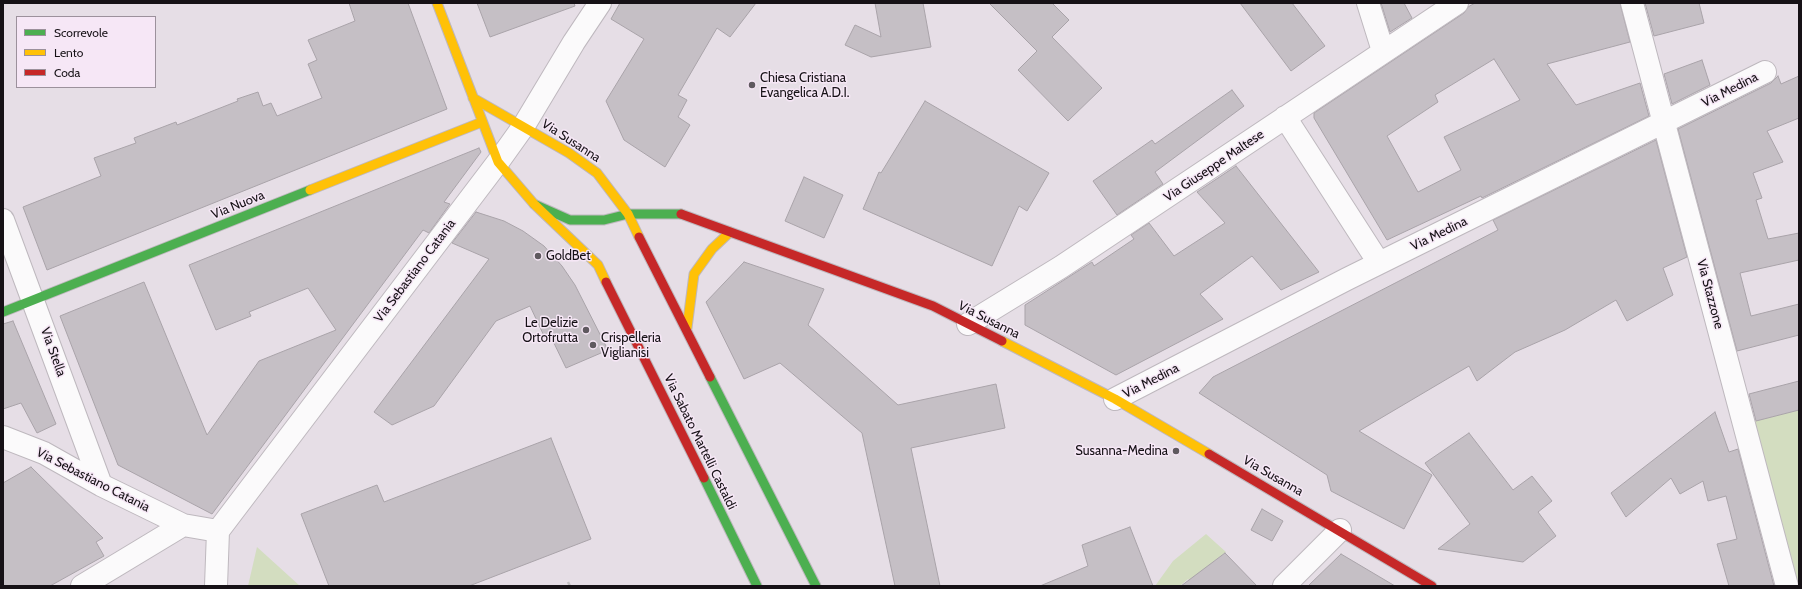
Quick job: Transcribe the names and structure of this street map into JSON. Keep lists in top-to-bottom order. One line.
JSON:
{"streets":{"street":["Via Medina","Via Susanna","Via Giuseppe Maltese","Via Nuova","Via Sebastiano Catania","Via Stazzone","Via Stella","Via Sabato Martelli Castaldi"]},"crossings":[["Via Medina","Via Susanna"],["Via Medina","Via Stazzone"],["Via Susanna","Via Giuseppe Maltese"],["Via Susanna","Via Sebastiano Catania"],["Via Susanna","Via Sabato Martelli Castaldi"],["Via Nuova","Via Stella"],["Via Nuova","Via Sabato Martelli Castaldi"],["Via Sebastiano Catania","Via Stella"],["Via Sebastiano Catania","Via Sabato Martelli Castaldi"]],"places":["Chiesa Cristiana Evangelica A.D.I.","GoldBet","Le Delizie Ortofrutta","Crispelleria Viglianisi","Susanna-Medina"],"legend":["Scorrevole","Lento","Coda"]}
